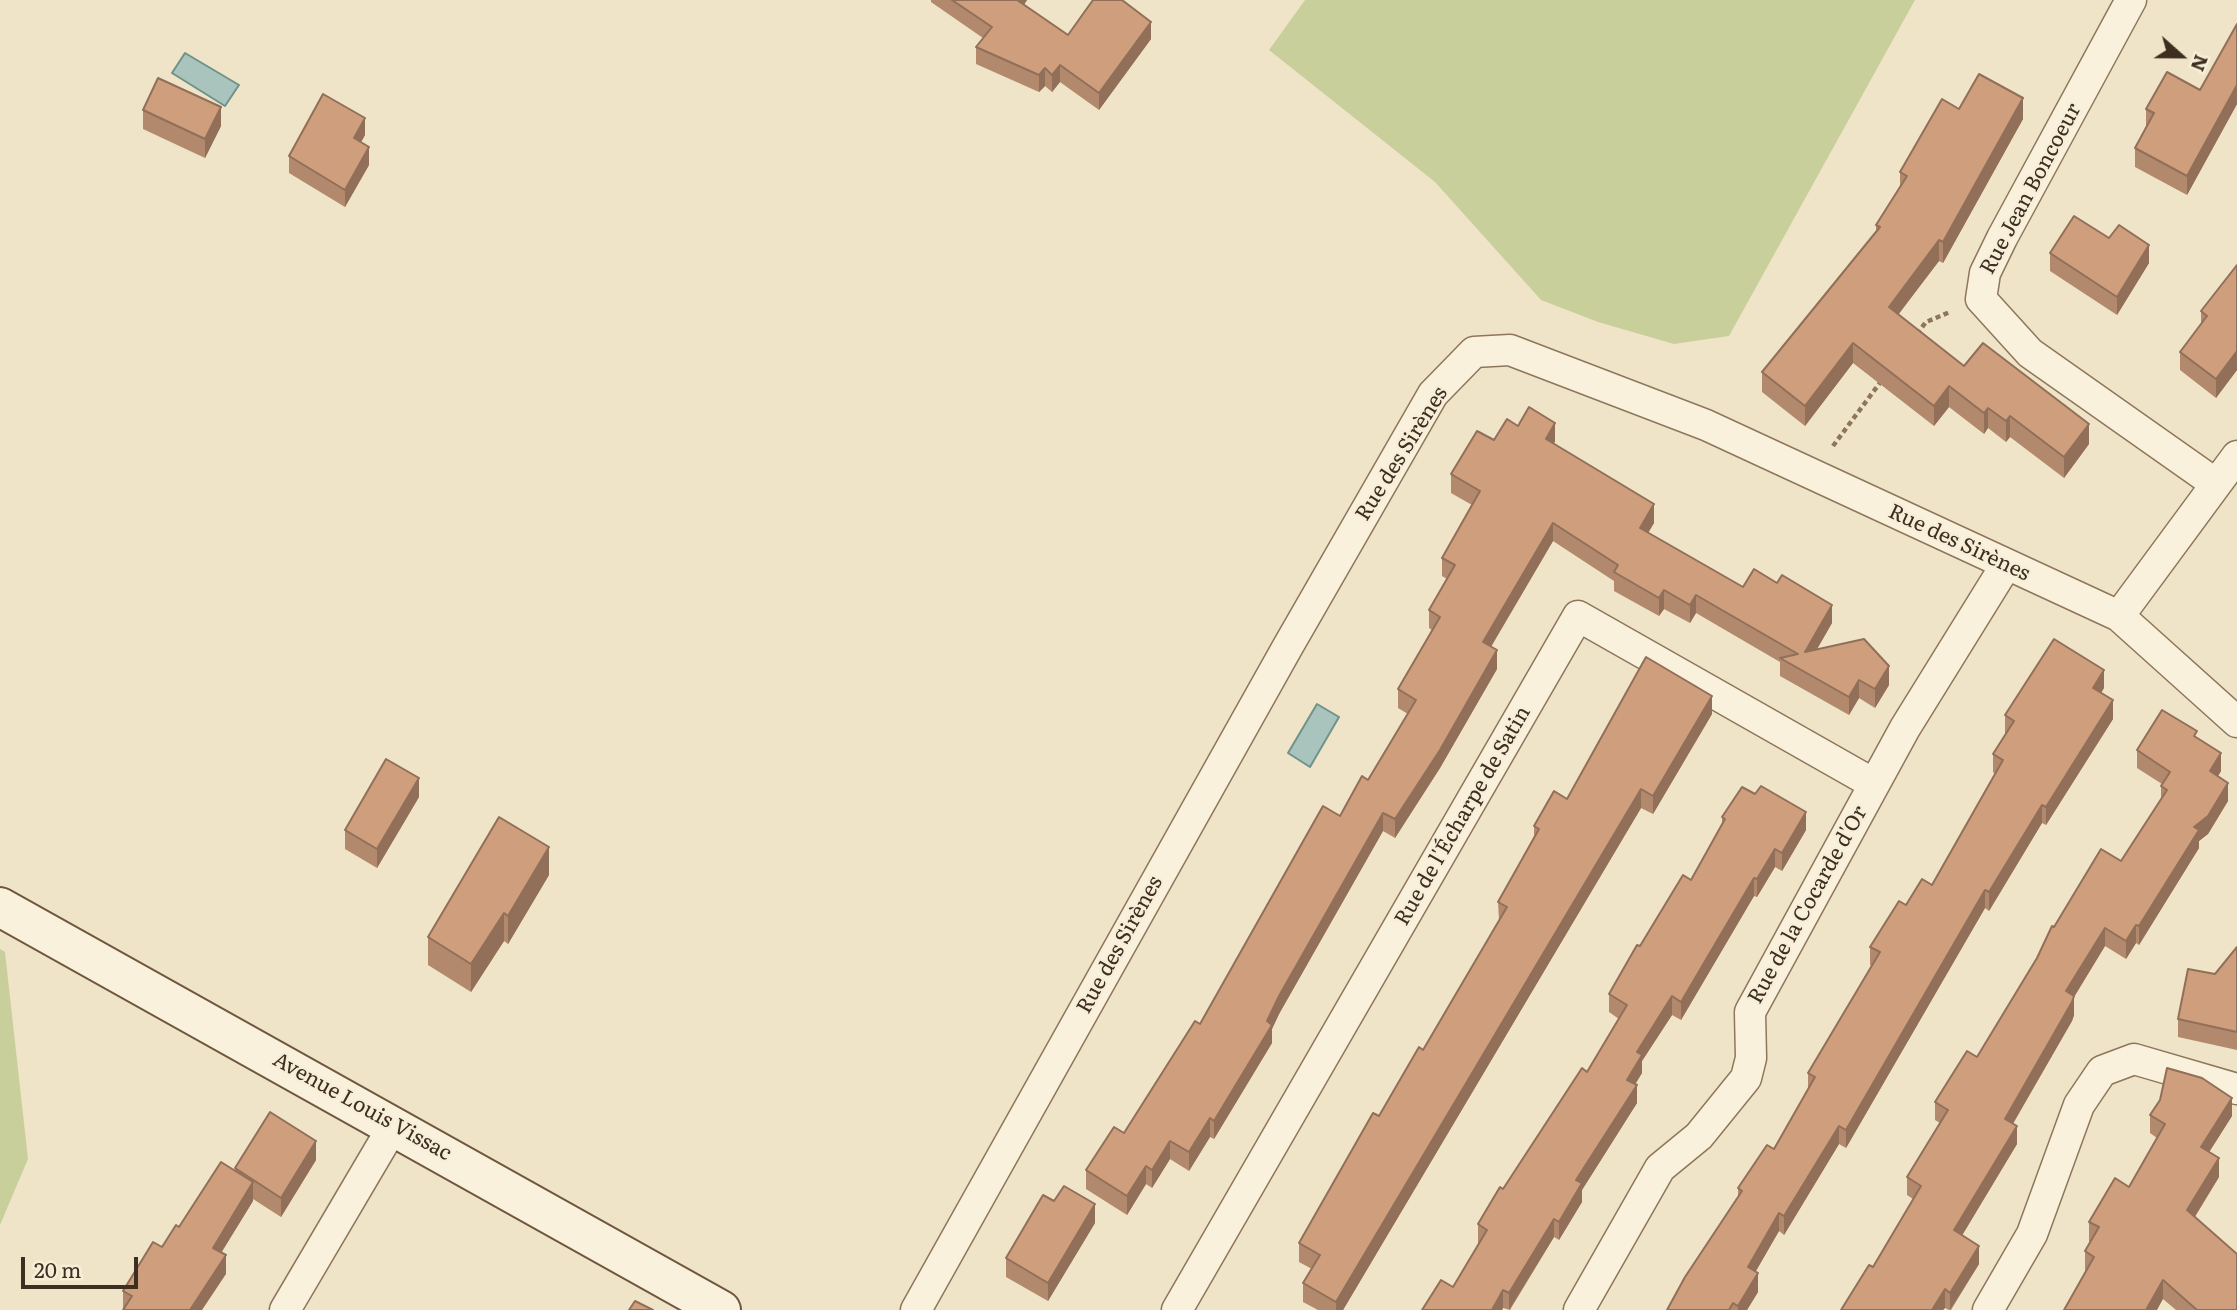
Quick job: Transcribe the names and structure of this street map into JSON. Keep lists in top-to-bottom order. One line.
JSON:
{"streets":{"main road":["Avenue Louis Vissac"],"street":["Rue Jean Boncoeur","Rue des Sirènes","Rue de l'Écharpe de Satin","Rue de la Cocarde d'Or"]},"crossings":[["Rue des Sirènes","Rue de la Cocarde d'Or"],["Rue de l'Écharpe de Satin","Rue de la Cocarde d'Or"]],"scale_bar":"20 m","north":"right"}
